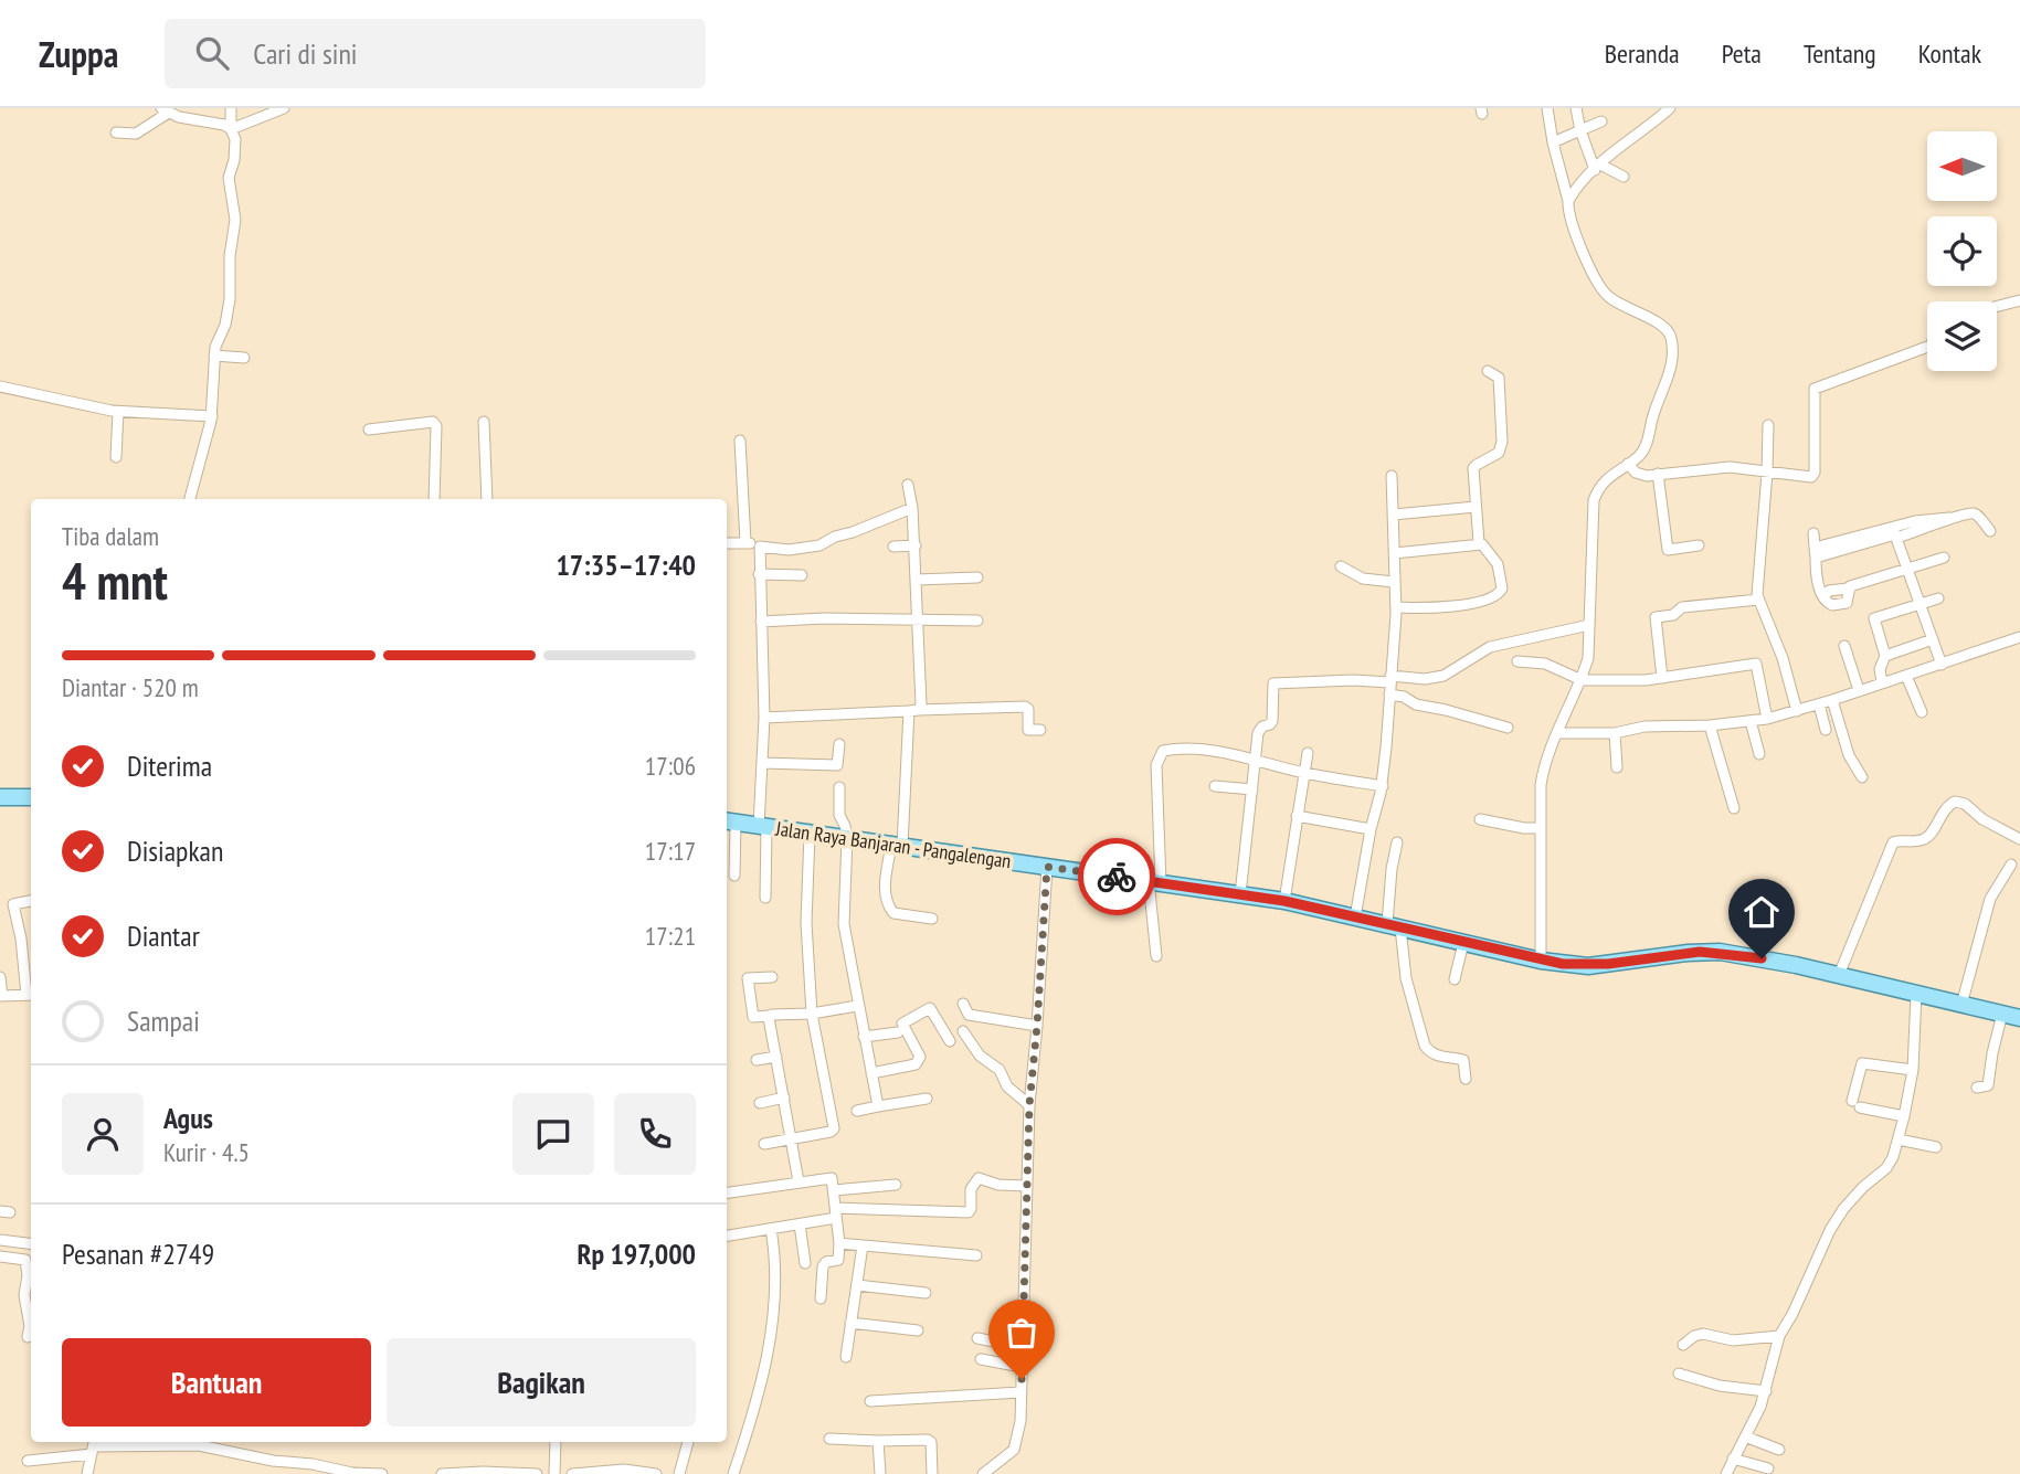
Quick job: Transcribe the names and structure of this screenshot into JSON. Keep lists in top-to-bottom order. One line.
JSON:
{"streets":{"main road":["Jalan Raya Banjaran - Pangalengan"]},"north":"left","page":{"header":"Zuppa","search":"Cari di sini","nav":["Beranda","Peta","Tentang","Kontak"],"heading":["4 mnt","Tiba dalam","17:35–17:40"],"panel":["Agus","Kurir · 4.5","Pesanan #2749","Rp 197,000"],"bar":"Diantar · 520 m","list":[["Diterima","17:06"],["Disiapkan","17:17"],["Diantar","17:21"],"Sampai"],"buttons":["Bantuan","Bagikan"]}}
